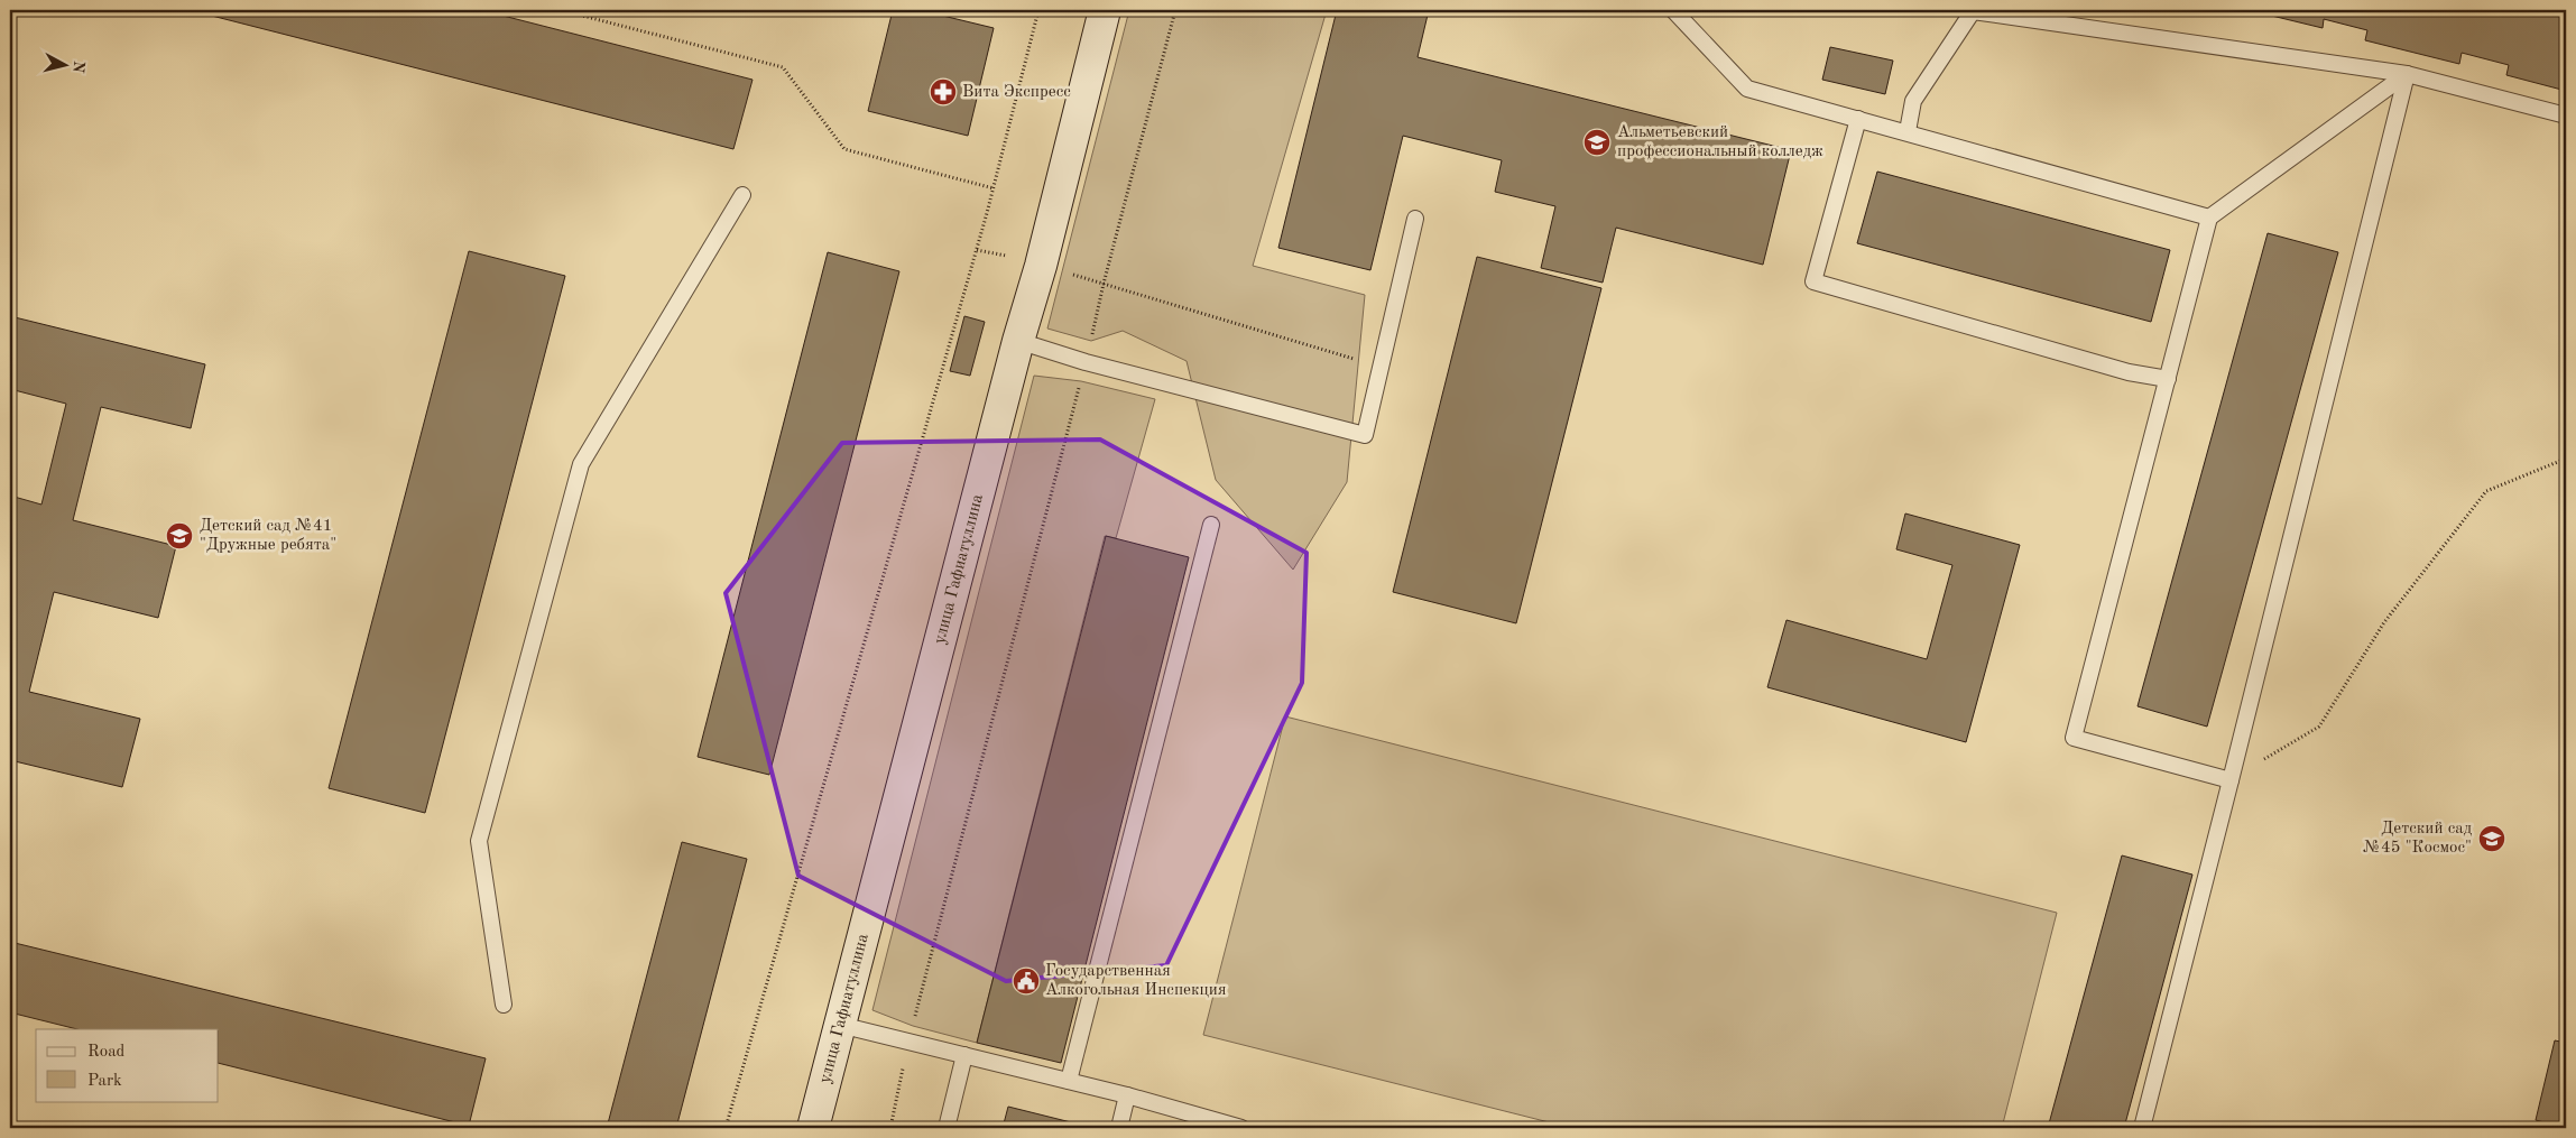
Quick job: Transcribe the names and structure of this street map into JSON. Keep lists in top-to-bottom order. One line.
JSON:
{"streets":{"street":["улица Гафиатуллина"]},"places":{"pharmacy":["Вита Экспресс"],"school or university":["Альметьевский профессиональный колледж","Детский сад №41 \"Дружные ребята\"","Детский сад №45 \"Космос\""],"public building":["Государственная Алкогольная Инспекция"]},"legend":["Road","Park"],"north":"right"}
